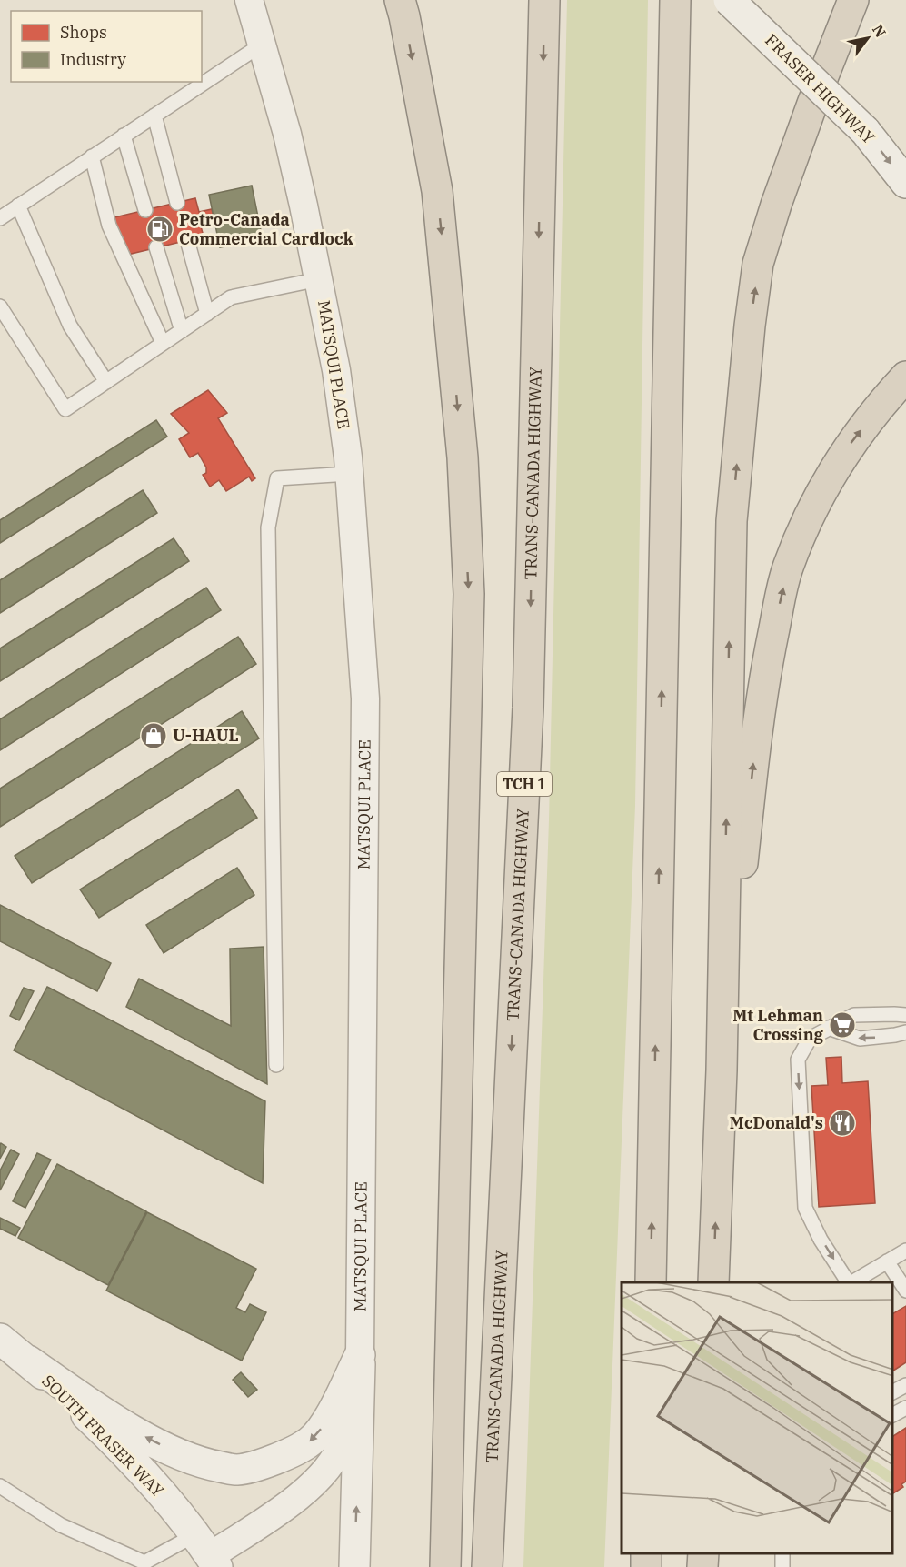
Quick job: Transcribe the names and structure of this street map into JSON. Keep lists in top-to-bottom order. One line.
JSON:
{"streets":{"highway":["TRANS-CANADA HIGHWAY","TCH 1"],"street":["FRASER HIGHWAY","MATSQUI PLACE","SOUTH FRASER WAY"]},"crossings":[["MATSQUI PLACE","SOUTH FRASER WAY"]],"one_way":["FRASER HIGHWAY"],"places":{"fuel station":["Petro-Canada Commercial Cardlock"],"shop":["U-HAUL"],"supermarket":["Mt Lehman Crossing"],"restaurant":["McDonald's"]},"legend":["Shops","Industry"],"north":"top right"}
